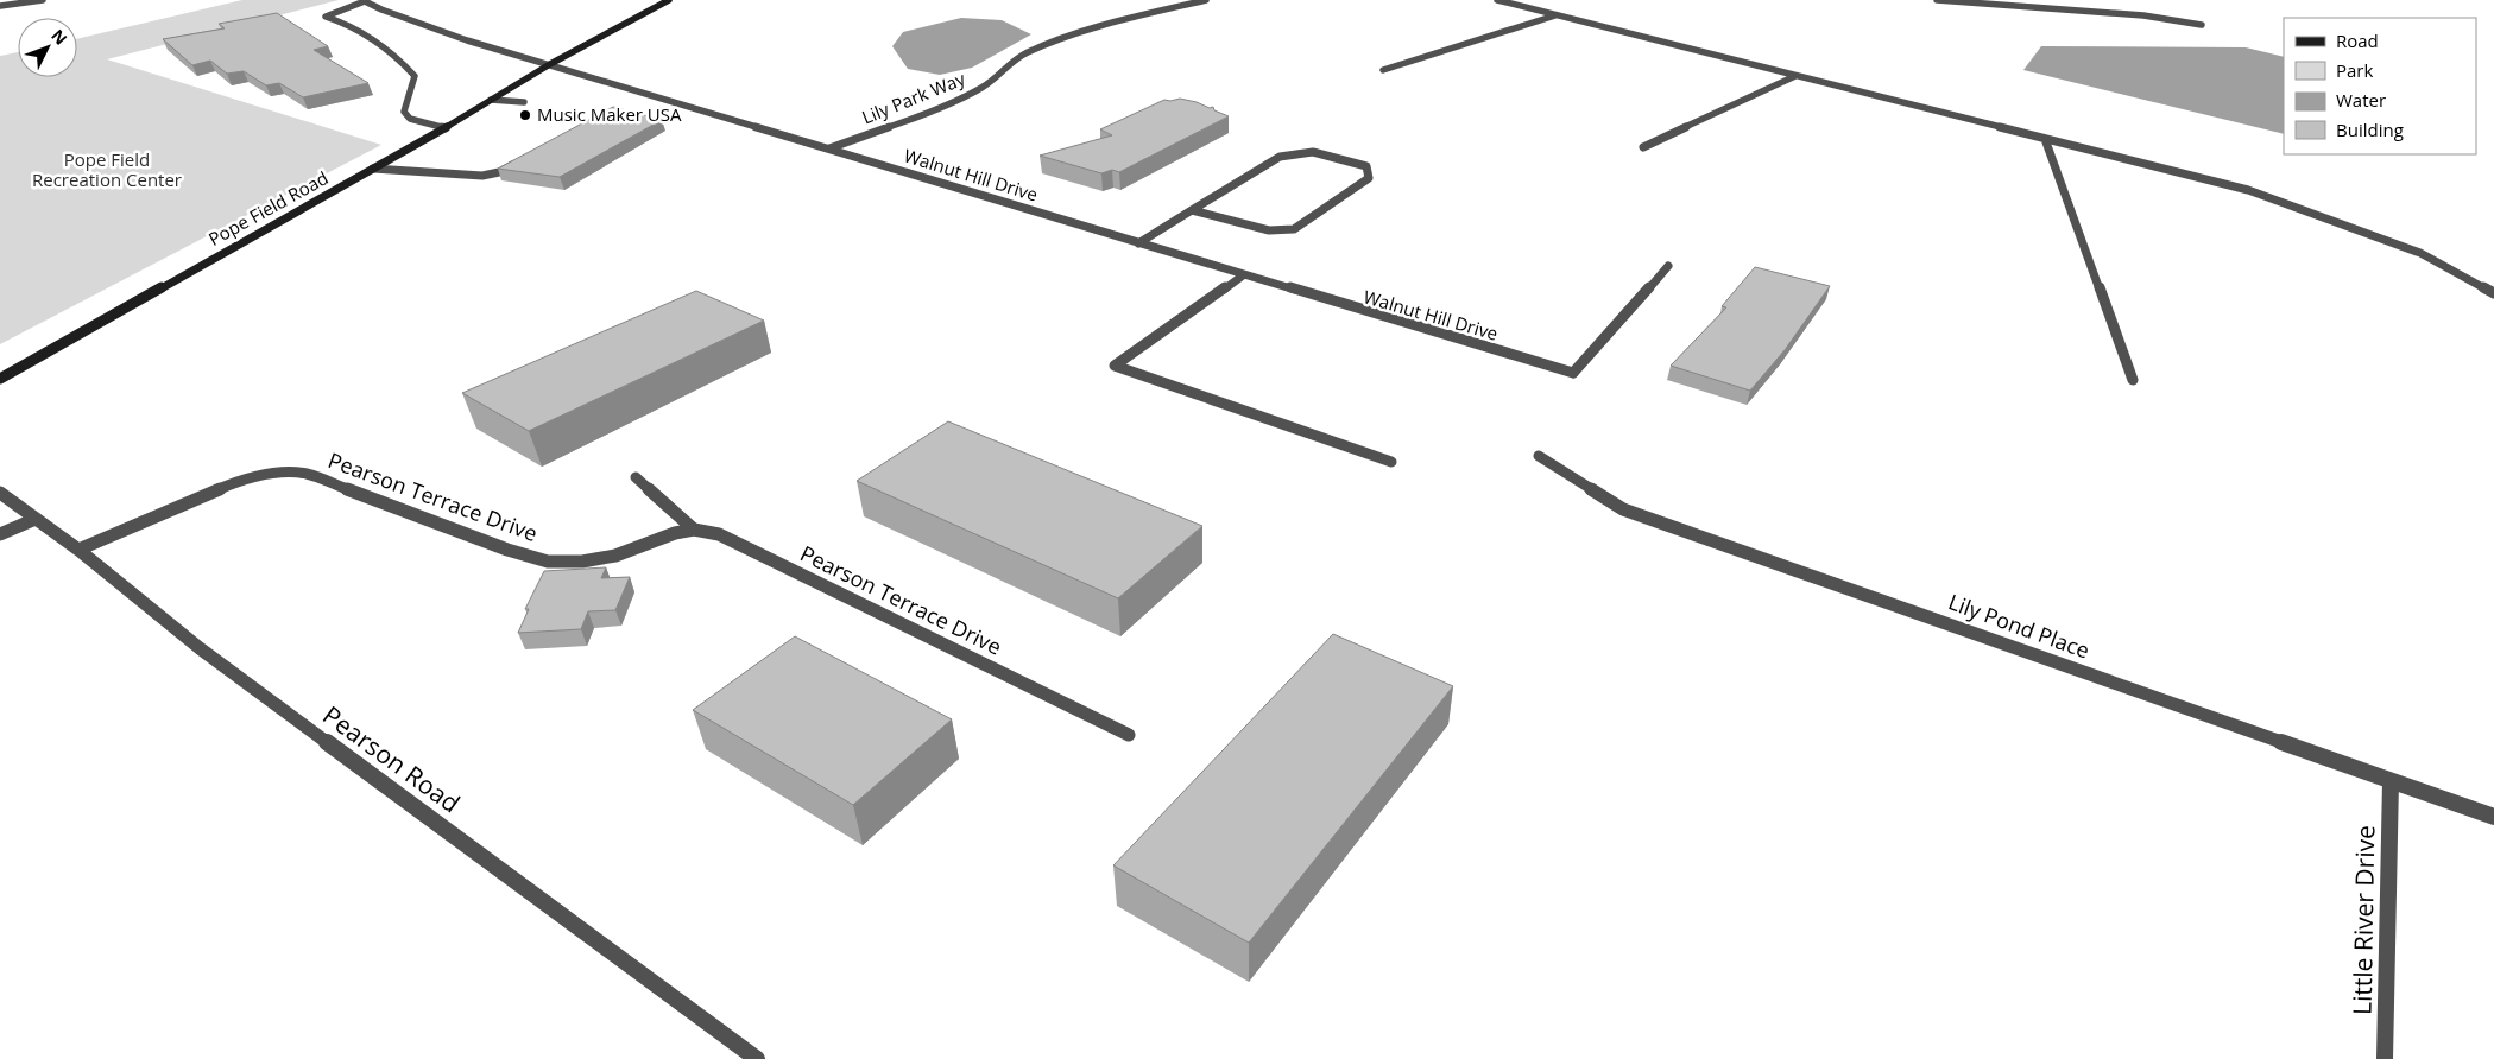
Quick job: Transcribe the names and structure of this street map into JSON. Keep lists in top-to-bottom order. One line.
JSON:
{"streets":{"street":["Lily Park Way","Walnut Hill Drive","Pope Field Road","Pearson Terrace Drive","Lily Pond Place","Pearson Road","Little River Drive"]},"crossings":[["Lily Park Way","Walnut Hill Drive"],["Walnut Hill Drive","Pope Field Road"],["Pearson Terrace Drive","Pearson Road"],["Lily Pond Place","Little River Drive"]],"parks":["Pope Field Recreation Center"],"places":["Music Maker USA"],"legend":["Road","Park","Water","Building"],"north":"top right"}
